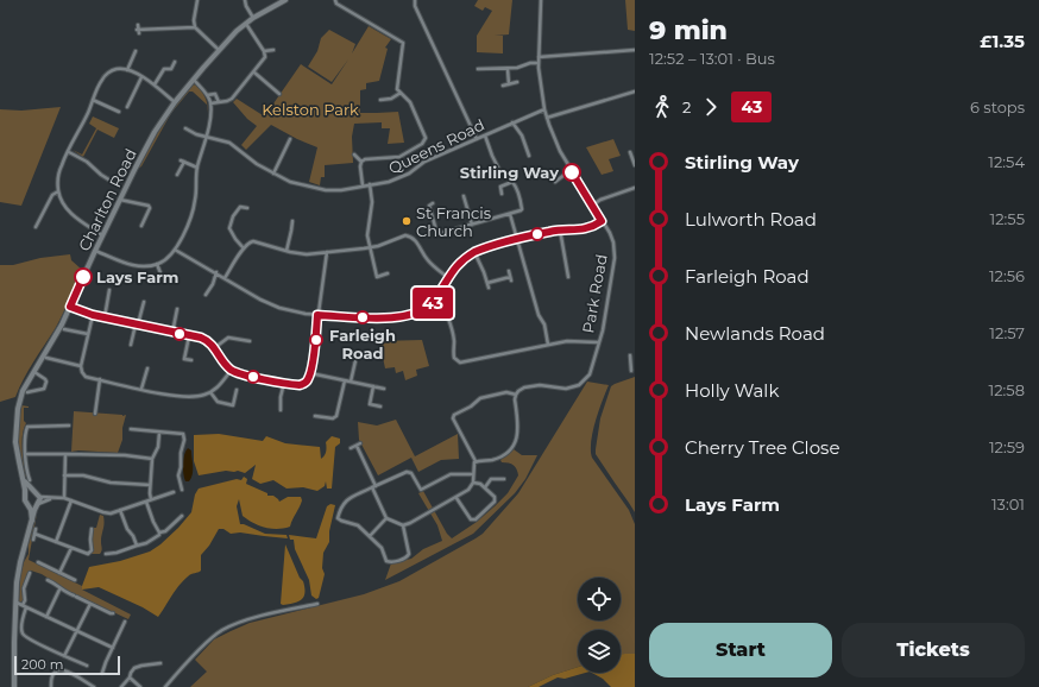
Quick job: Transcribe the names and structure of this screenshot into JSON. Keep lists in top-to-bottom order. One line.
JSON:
{"streets":{"street":["Queens Road","Charlton Road","Park Road"]},"crossings":[["Queens Road","Park Road"]],"parks":["Kelston Park"],"places":["Stirling Way","St Francis Church","Lays Farm","Farleigh Road"],"lines":["bus line 43"],"scale_bar":"200 m","page":{"on_map":"43","heading":["9 min","12:52 – 13:01 · Bus","£1.35"],"legs":["2","43","6 stops"],"list":[{"name":"Stirling Way","value":"12:54"},{"name":"Lulworth Road","value":"12:55"},{"name":"Farleigh Road","value":"12:56"},{"name":"Newlands Road","value":"12:57"},{"name":"Holly Walk","value":"12:58"},{"name":"Cherry Tree Close","value":"12:59"},{"name":"Lays Farm","value":"13:01"}],"buttons":["Start","Tickets"],"scale":"200 m"}}
